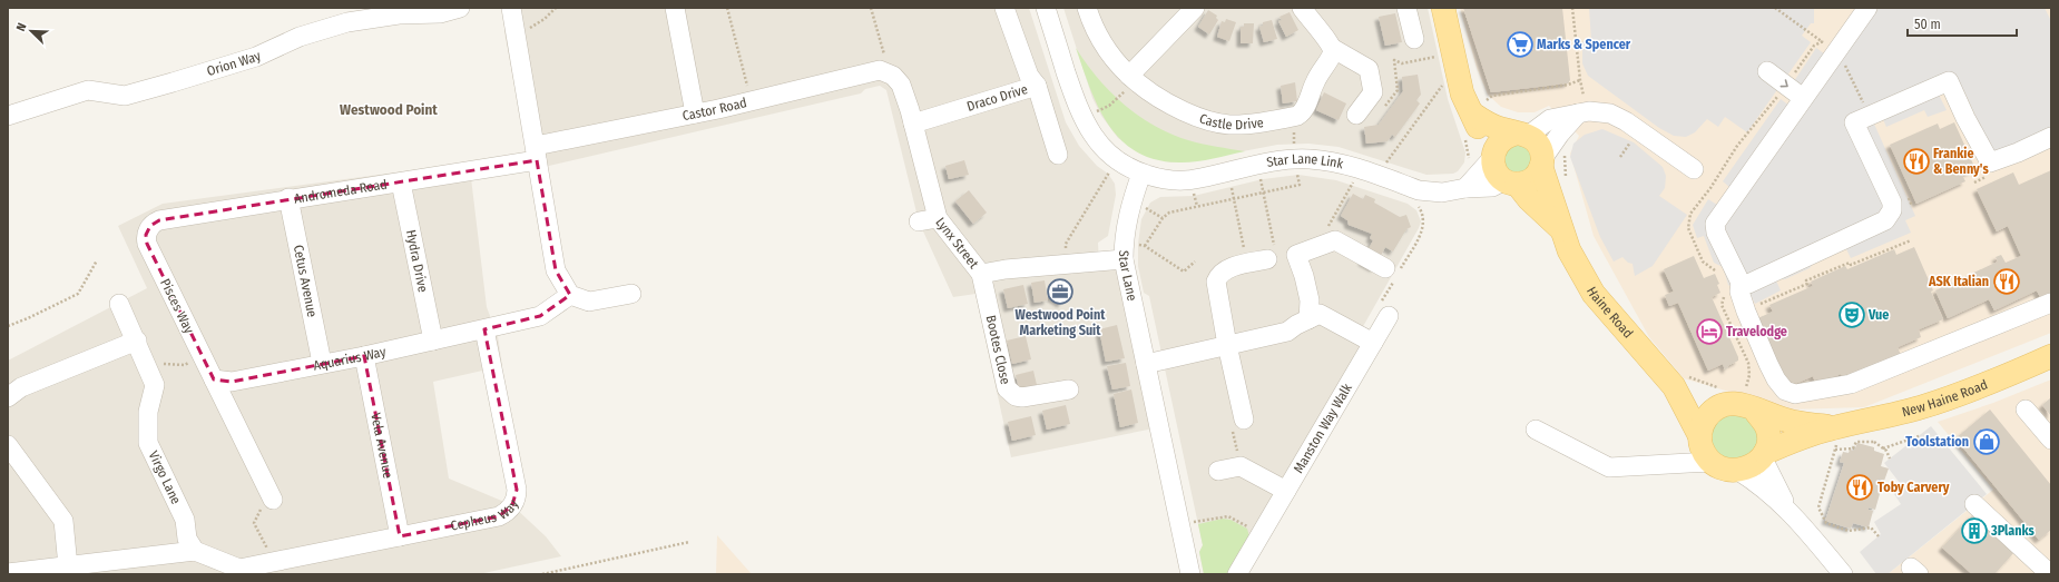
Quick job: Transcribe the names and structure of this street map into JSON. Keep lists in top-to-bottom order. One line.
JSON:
{"streets":{"main road":["Haine Road","New Haine Road"],"street":["Orion Way","Draco Drive","Castor Road","Castle Drive","Star Lane Link","Andromeda Road","Lynx Street","Hydra Drive","Star Lane","Cetus Avenue","Pisces Way","Bootes Close","Aquarius Way","Manston Way Walk","Vela Avenue","Virgo Lane","Cepheus Way"]},"crossings":[["Draco Drive","Lynx Street"],["Castor Road","Andromeda Road"],["Castor Road","Lynx Street"],["Star Lane Link","Star Lane"],["Star Lane Link","Haine Road"],["Andromeda Road","Hydra Drive"],["Andromeda Road","Cetus Avenue"],["Andromeda Road","Pisces Way"],["Lynx Street","Star Lane"],["Lynx Street","Bootes Close"],["Hydra Drive","Aquarius Way"],["Cetus Avenue","Aquarius Way"],["Pisces Way","Aquarius Way"],["Haine Road","New Haine Road"],["Aquarius Way","Vela Avenue"],["Aquarius Way","Cepheus Way"],["Vela Avenue","Cepheus Way"]],"districts":["Westwood Point"],"places":{"supermarket":["Marks & Spencer"],"restaurant":["Frankie & Benny's","ASK Italian","Toby Carvery"],"office":["Westwood Point Marketing Suit"],"theatre":["Vue"],"hotel":["Travelodge"],"shop":["Toolstation"],"building":["3Planks"]},"scale_bar":"50 m","north":"top left"}
